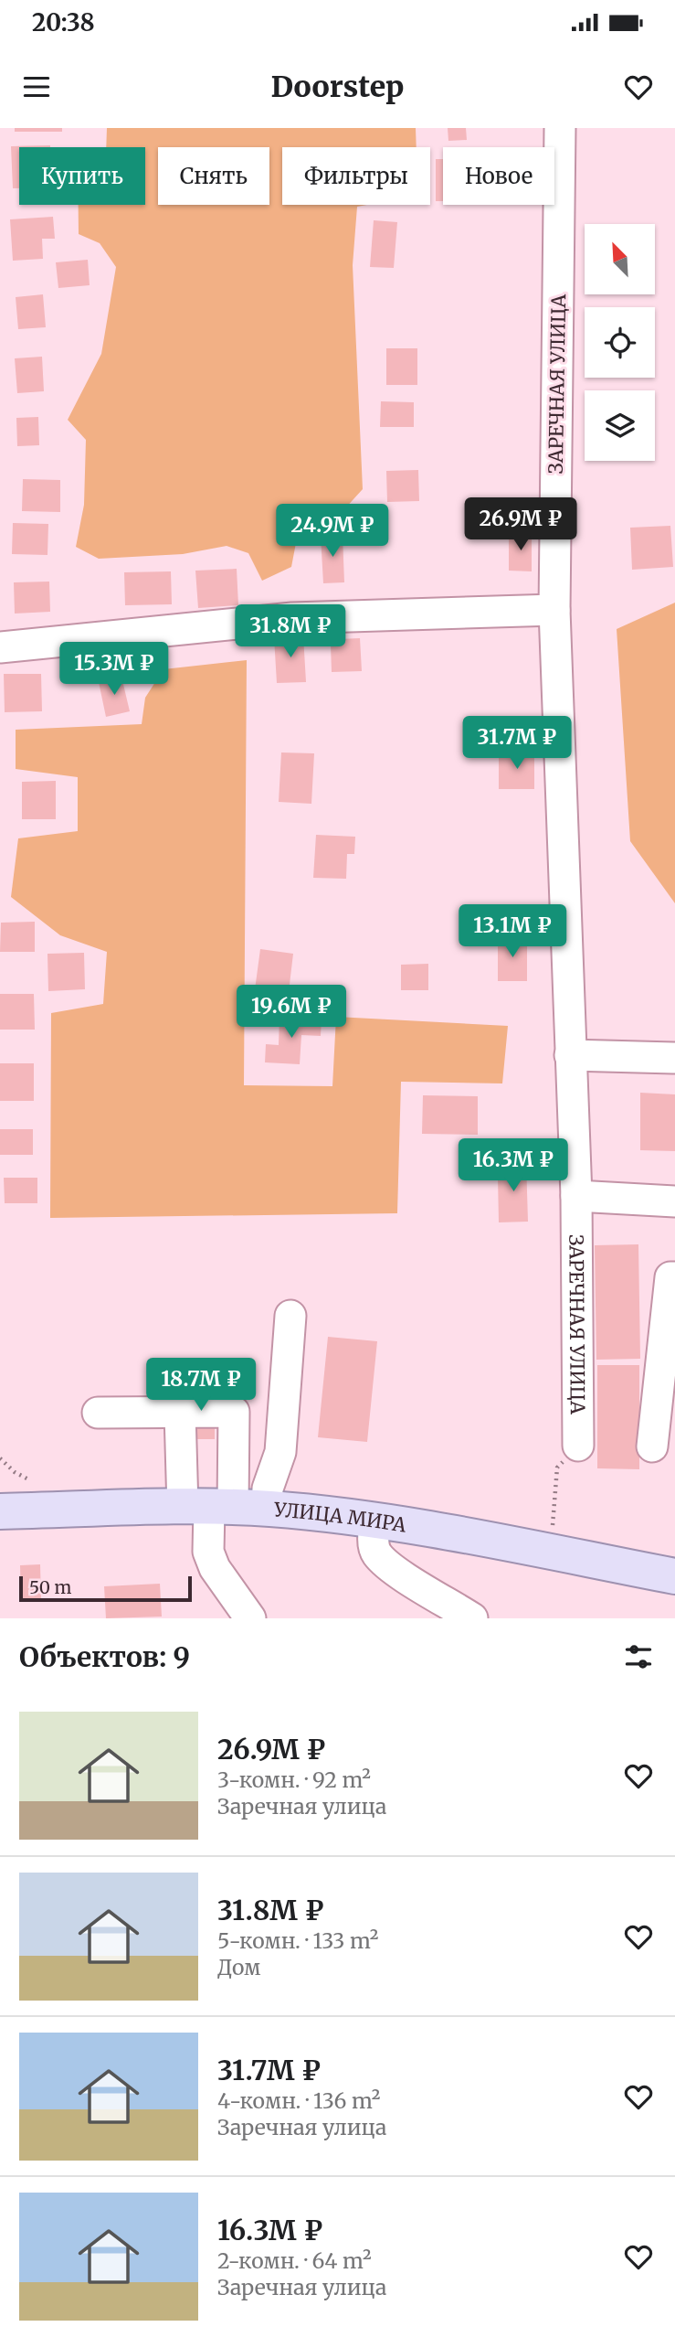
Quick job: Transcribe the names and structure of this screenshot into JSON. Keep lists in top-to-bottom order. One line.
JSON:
{"streets":{"main road":["УЛИЦА МИРА"],"street":["ЗАРЕЧНАЯ УЛИЦА"]},"scale_bar":"50 m","north":"top left","page":{"status":"20:38","header":"Doorstep","chip":["Купить","Снять","Фильтры","Новое"],"price":["26.9M ₽","24.9M ₽","31.8M ₽","15.3M ₽","31.7M ₽","13.1M ₽","19.6M ₽","16.3M ₽","18.7M ₽"],"scale":"50 m","heading":"Объектов: 9","list":[{"name":"26.9M ₽","note":"3-комн. · 92 m² · Заречная улица"},{"name":"31.8M ₽","note":"5-комн. · 133 m² · Дом"},{"name":"31.7M ₽","note":"4-комн. · 136 m² · Заречная улица"},{"name":"16.3M ₽","note":"2-комн. · 64 m² · Заречная улица"}]}}
